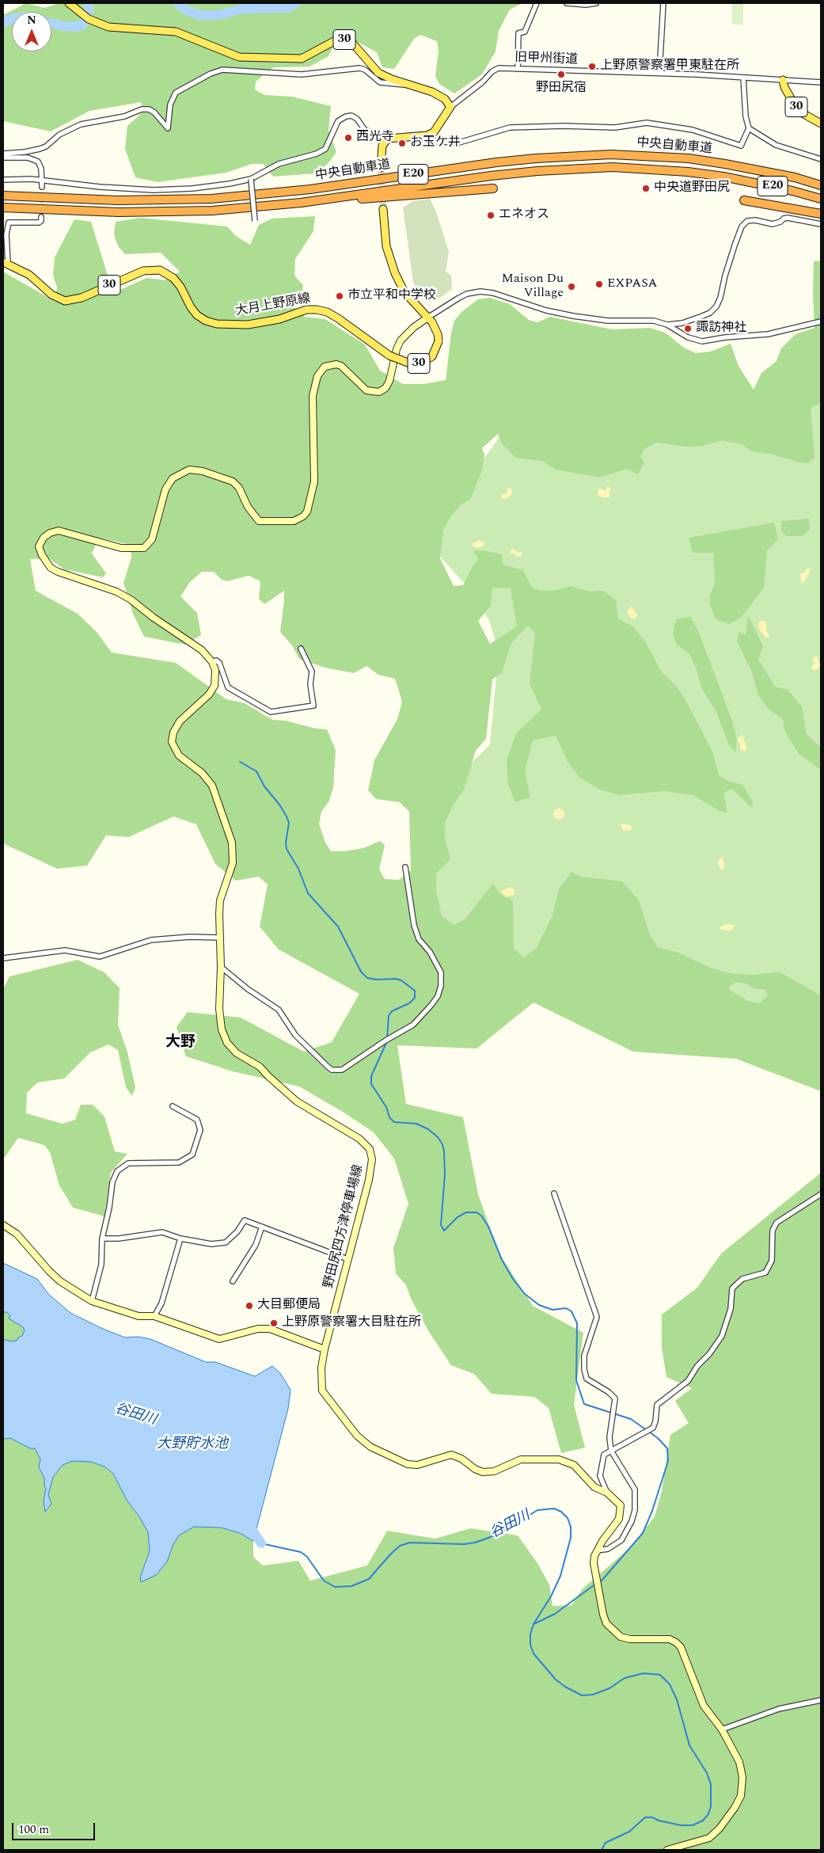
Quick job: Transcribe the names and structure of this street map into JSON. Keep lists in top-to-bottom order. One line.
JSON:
{"streets":{"highway":["中央自動車道","E20"],"main road":["30","大月上野原線","野田尻四方津停車場線"],"street":["旧甲州街道"]},"crossings":[["30","旧甲州街道"]],"districts":["大野"],"water":["谷田川","大野貯水池"],"places":["上野原警察署甲東駐在所","野田尻宿","西光寺","お玉ケ井","中央道野田尻","エネオス","EXPASA","Maison Du Village","市立平和中学校","諏訪神社","大目郵便局","上野原警察署大目駐在所"],"scale_bar":"100 m","north":"top"}
